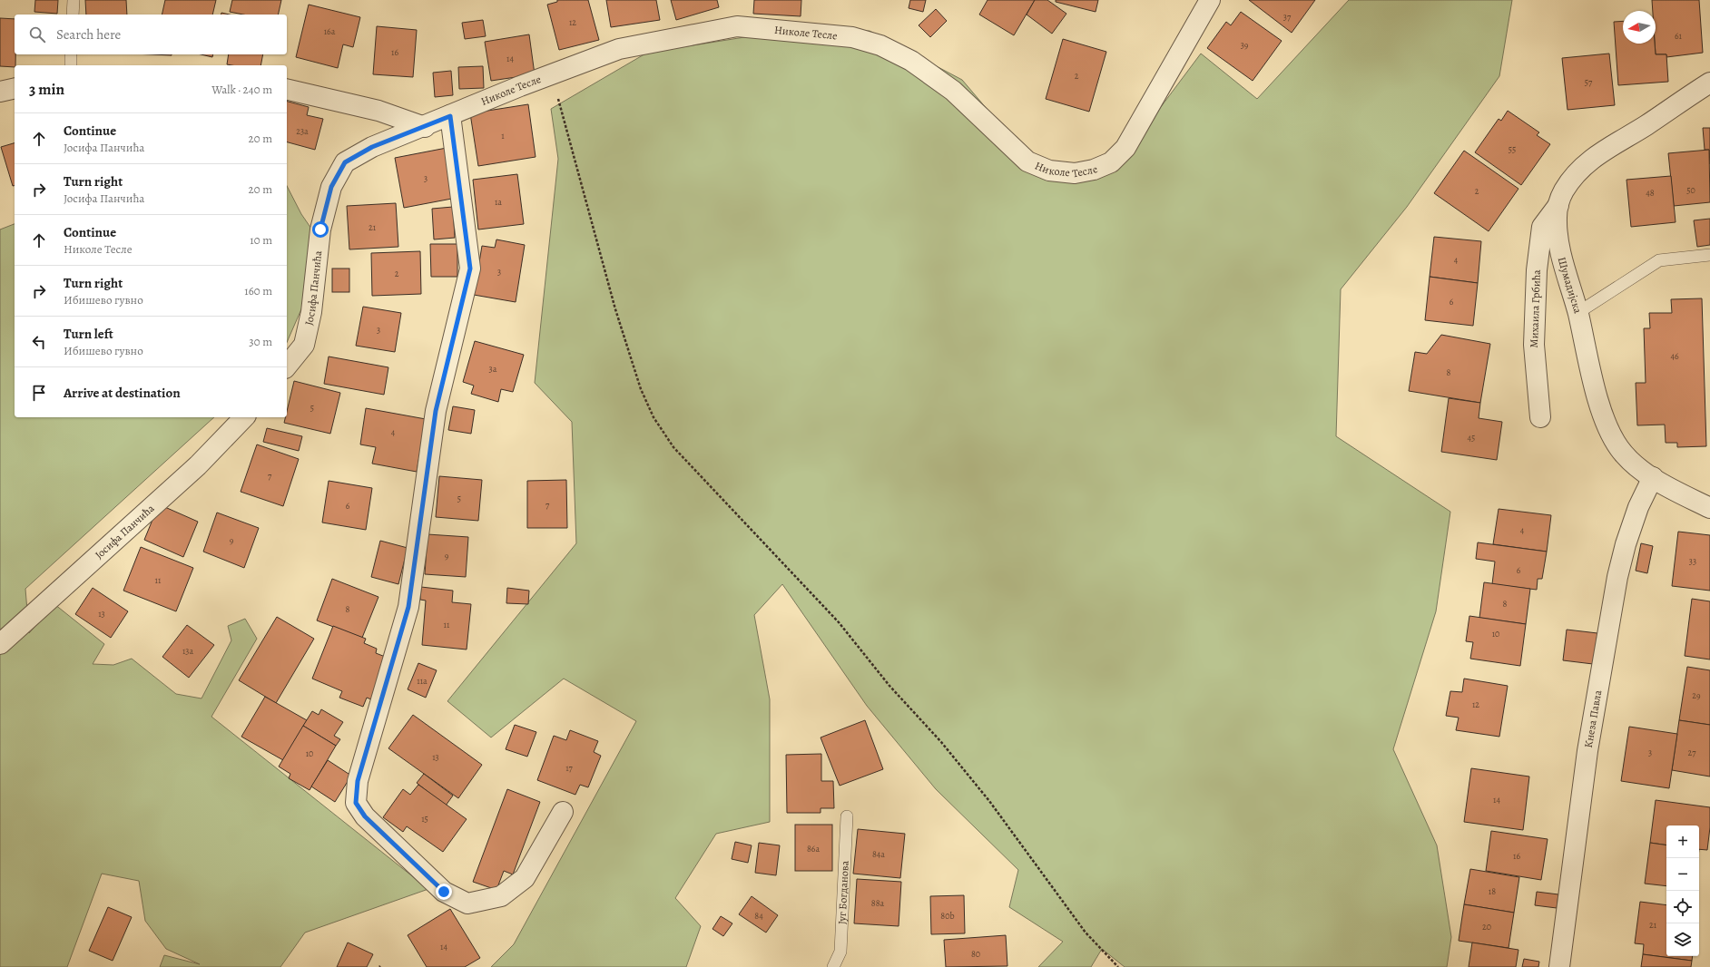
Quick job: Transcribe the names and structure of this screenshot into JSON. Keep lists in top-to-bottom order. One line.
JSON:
{"streets":{"street":["Николе Тесле","Шумадијска","Јосифа Панчића","Михаила Грбића","Кнеза Павла"],"lane":["Југ Богданова"]},"crossings":[["Николе Тесле","Јосифа Панчића"],["Шумадијска","Михаила Грбића"],["Шумадијска","Кнеза Павла"]],"house_numbers":["37","12","16a","61","39","16","14","2","57","23a","1","55","3","50","2","48","1a","21","4","3","2","6","3","46","3a","8","5","4","45","7","5","7","6","4","9","9","33","6","11","8","8","13","11","10","13a","11a","29","12","3","27","10","13","17","14","15","86a","84a","16","18","88a","84","80b","21","20","14","80"],"north":"left","page":{"search":"Search here","heading":["3 min","Walk · 240 m"],"list":[["Continue","Јосифа Панчића","20 m"],["Turn right","Јосифа Панчића","20 m"],["Continue","Николе Тесле","10 m"],["Turn right","Ибишево гувно","160 m"],["Turn left","Ибишево гувно","30 m"],"Arrive at destination"],"map_buttons":["+","−"]}}
